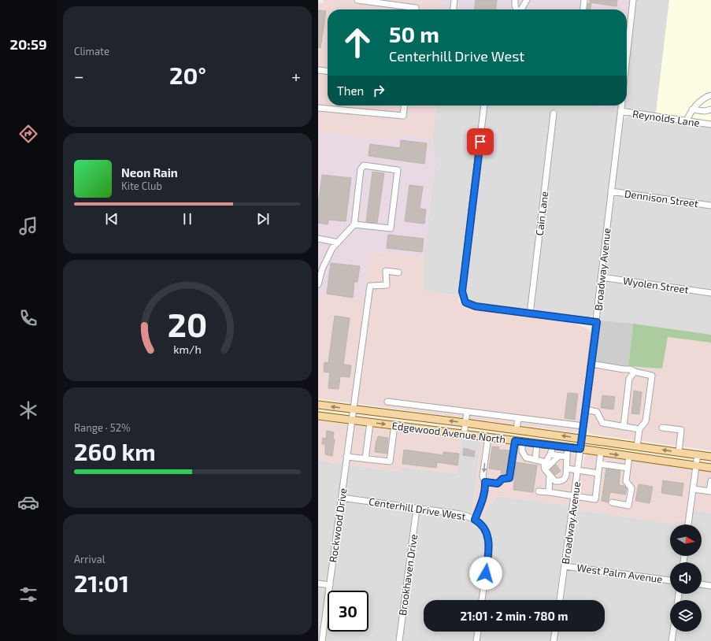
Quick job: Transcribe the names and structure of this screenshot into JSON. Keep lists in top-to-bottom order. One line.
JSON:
{"streets":{"main road":["Edgewood Avenue North"],"street":["Reynolds Lane","Dennison Street","Cain Lane","Broadway Avenue","Wyolen Street","Centerhill Drive West","Rockwood Drive","West Palm Avenue","Brookhaven Drive"]},"crossings":[["Reynolds Lane","Broadway Avenue"],["Dennison Street","Broadway Avenue"],["Broadway Avenue","Wyolen Street"],["Broadway Avenue","Edgewood Avenue North"],["Broadway Avenue","West Palm Avenue"],["Edgewood Avenue North","Rockwood Drive"],["Centerhill Drive West","Rockwood Drive"],["Centerhill Drive West","Brookhaven Drive"]],"north":"right","page":{"tabs":"20:59","tile":["Climate",["Range · 52%","260 km"],["Arrival","21:01"]],"turn":["50 m","Centerhill Drive West"],"heat":["−","20°","+"],"then":"Then","song":["Neon Rain","Kite Club"],"limit":"30","trip":"21:01 · 2 min · 780 m","gauge":["20","km/h"]}}
